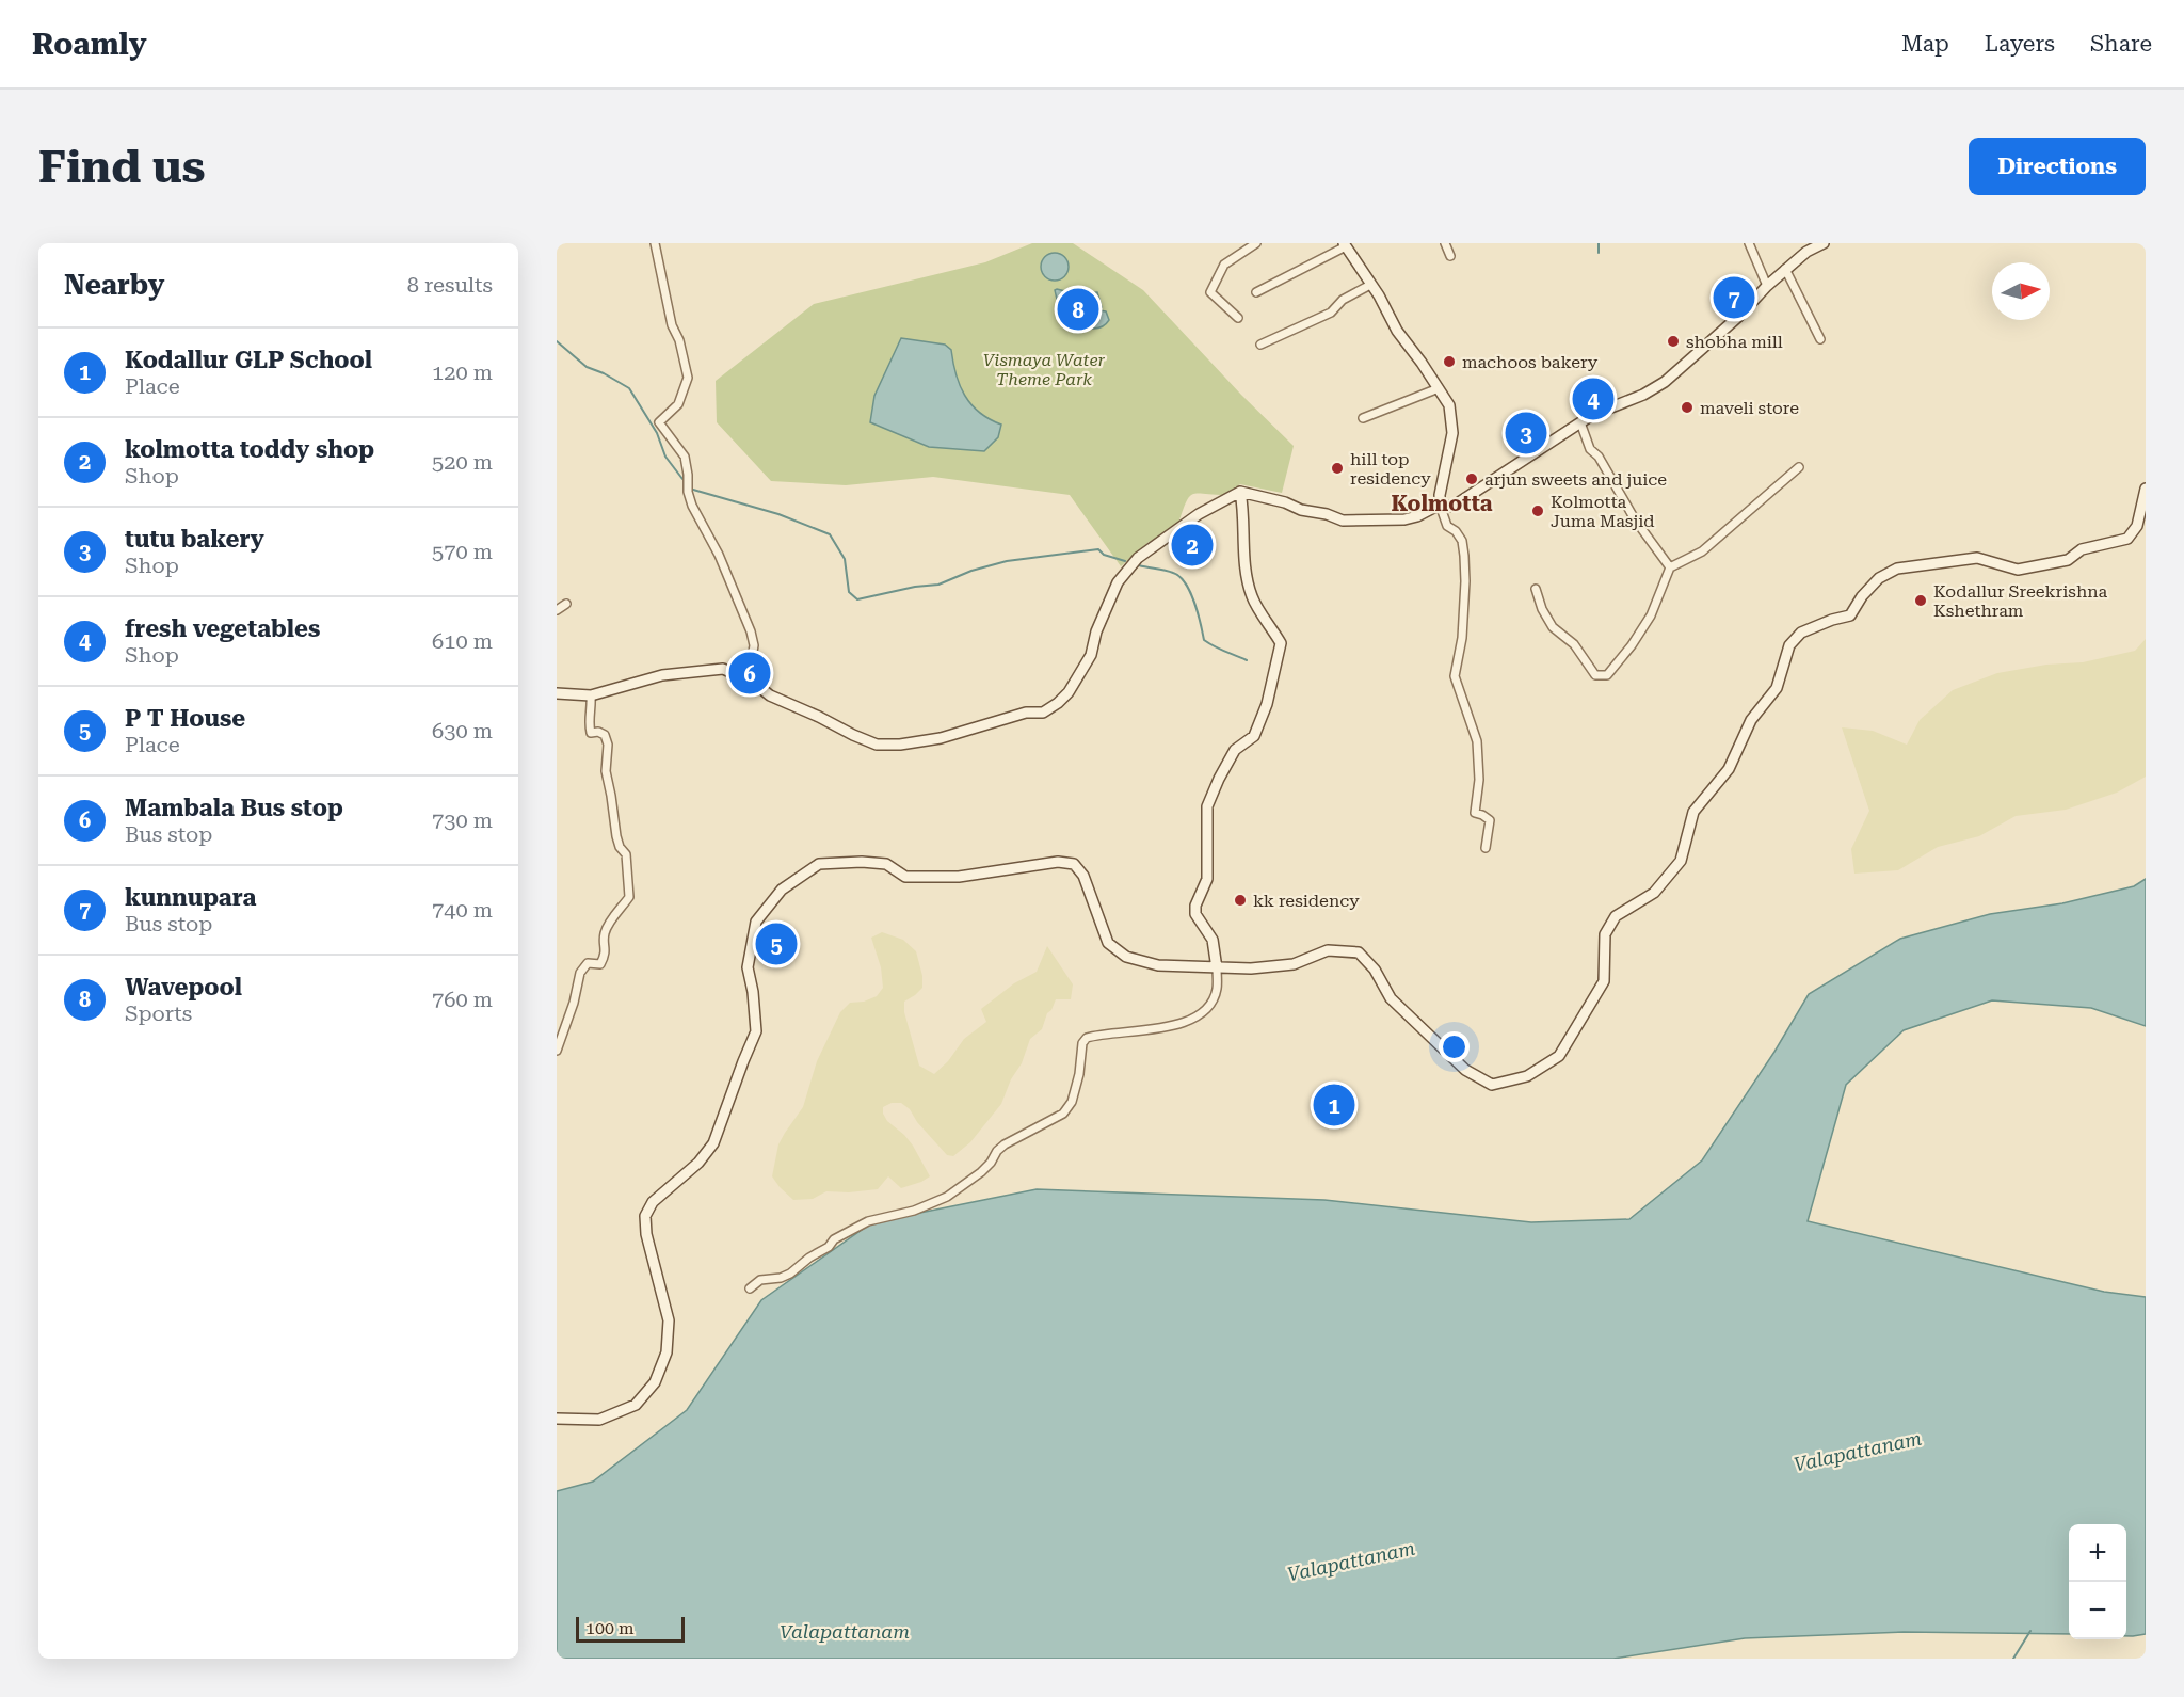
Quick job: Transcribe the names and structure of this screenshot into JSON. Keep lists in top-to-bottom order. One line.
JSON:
{"districts":["Kolmotta"],"water":["Valapattanam"],"parks":["Vismaya Water Theme Park"],"places":["shobha mill","machoos bakery","maveli store","hill top residency","arjun sweets and juice","Kolmotta Juma Masjid","Kodallur Sreekrishna Kshethram","kk residency"],"scale_bar":"100 m","north":"right","page":{"header":"Roamly","nav":["Map","Layers","Share"],"buttons":"Directions","title":"Find us","heading":["Nearby","8 results"],"pins":["7","8","4","3","2","6","5","1"],"list":[{"mark":"1","name":"Kodallur GLP School","note":"Place","value":"120 m"},{"mark":"2","name":"kolmotta toddy shop","note":"Shop","value":"520 m"},{"mark":"3","name":"tutu bakery","note":"Shop","value":"570 m"},{"mark":"4","name":"fresh vegetables","note":"Shop","value":"610 m"},{"mark":"5","name":"P T House","note":"Place","value":"630 m"},{"mark":"6","name":"Mambala Bus stop","note":"Bus stop","value":"730 m"},{"mark":"7","name":"kunnupara","note":"Bus stop","value":"740 m"},{"mark":"8","name":"Wavepool","note":"Sports","value":"760 m"}],"map_buttons":["+","−"],"scale":"100 m"}}
